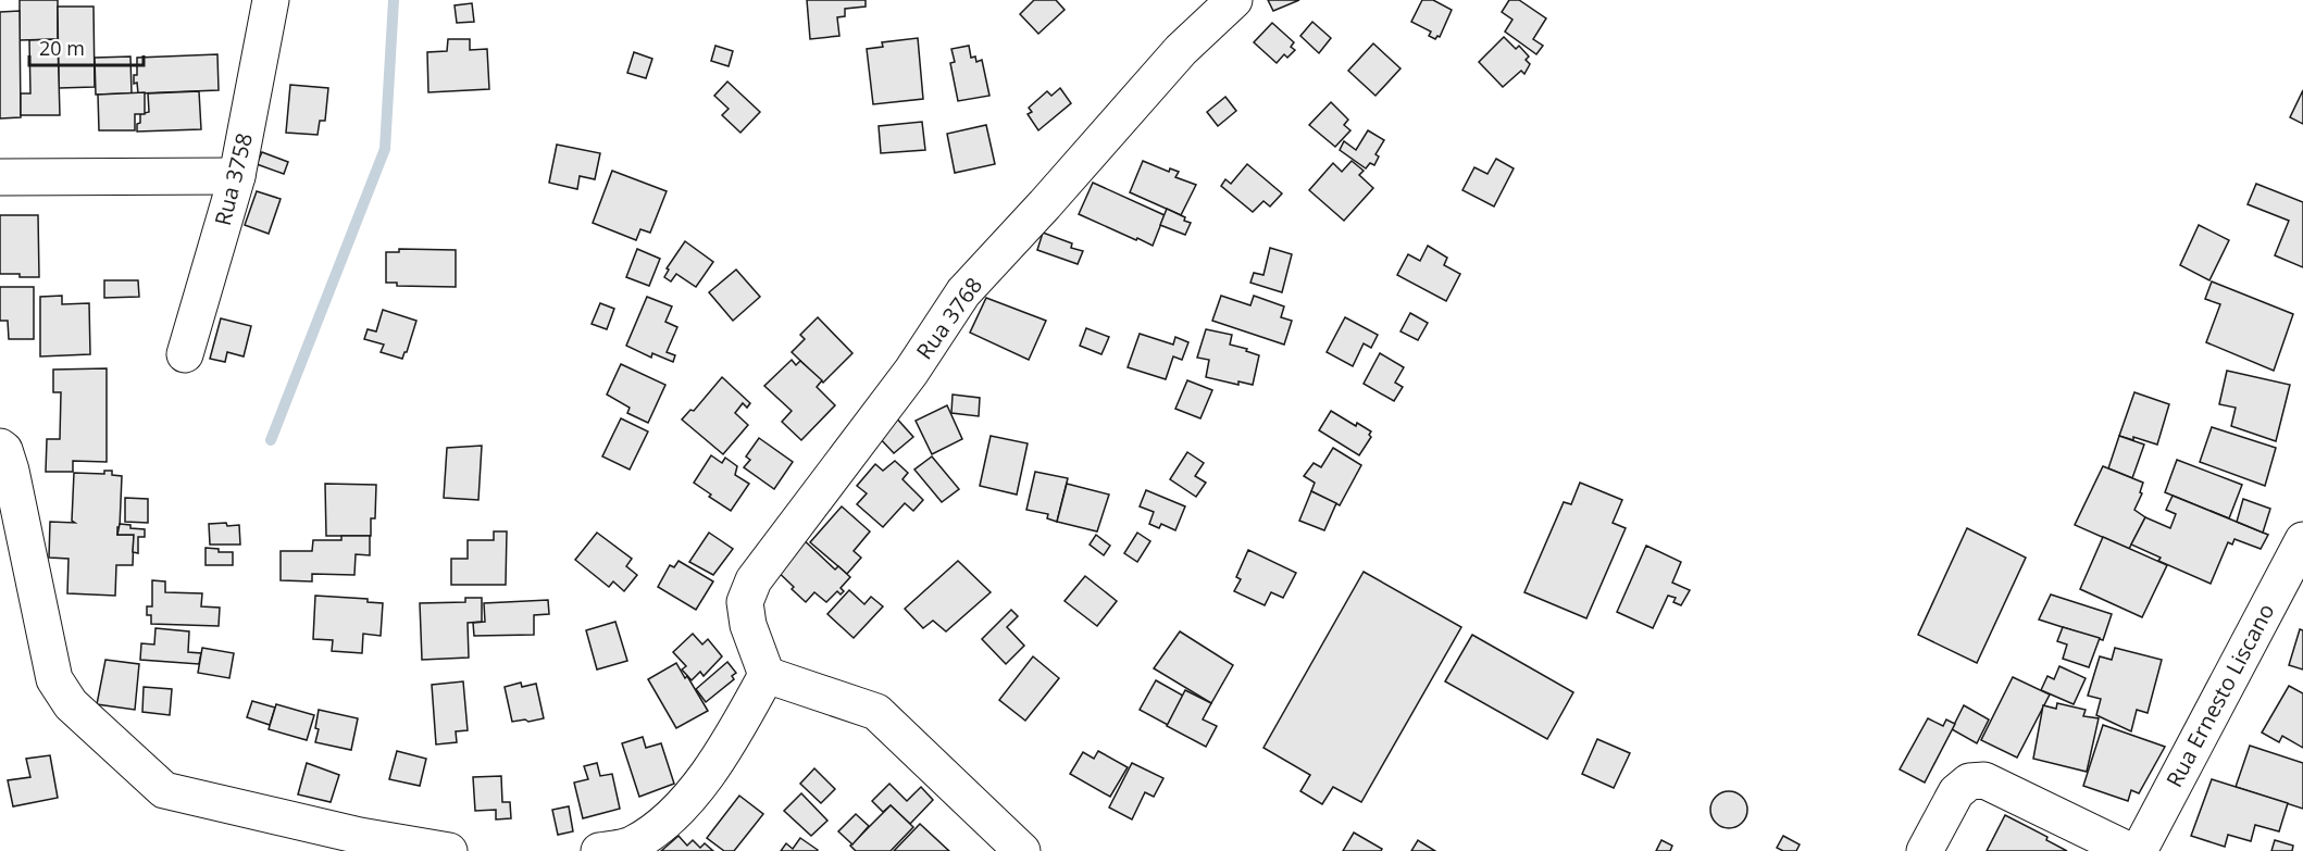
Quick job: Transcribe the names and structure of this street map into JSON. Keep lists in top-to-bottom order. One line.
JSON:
{"streets":{"street":["Rua 3758","Rua 3768","Rua Ernesto Liscano"]},"scale_bar":"20 m"}
